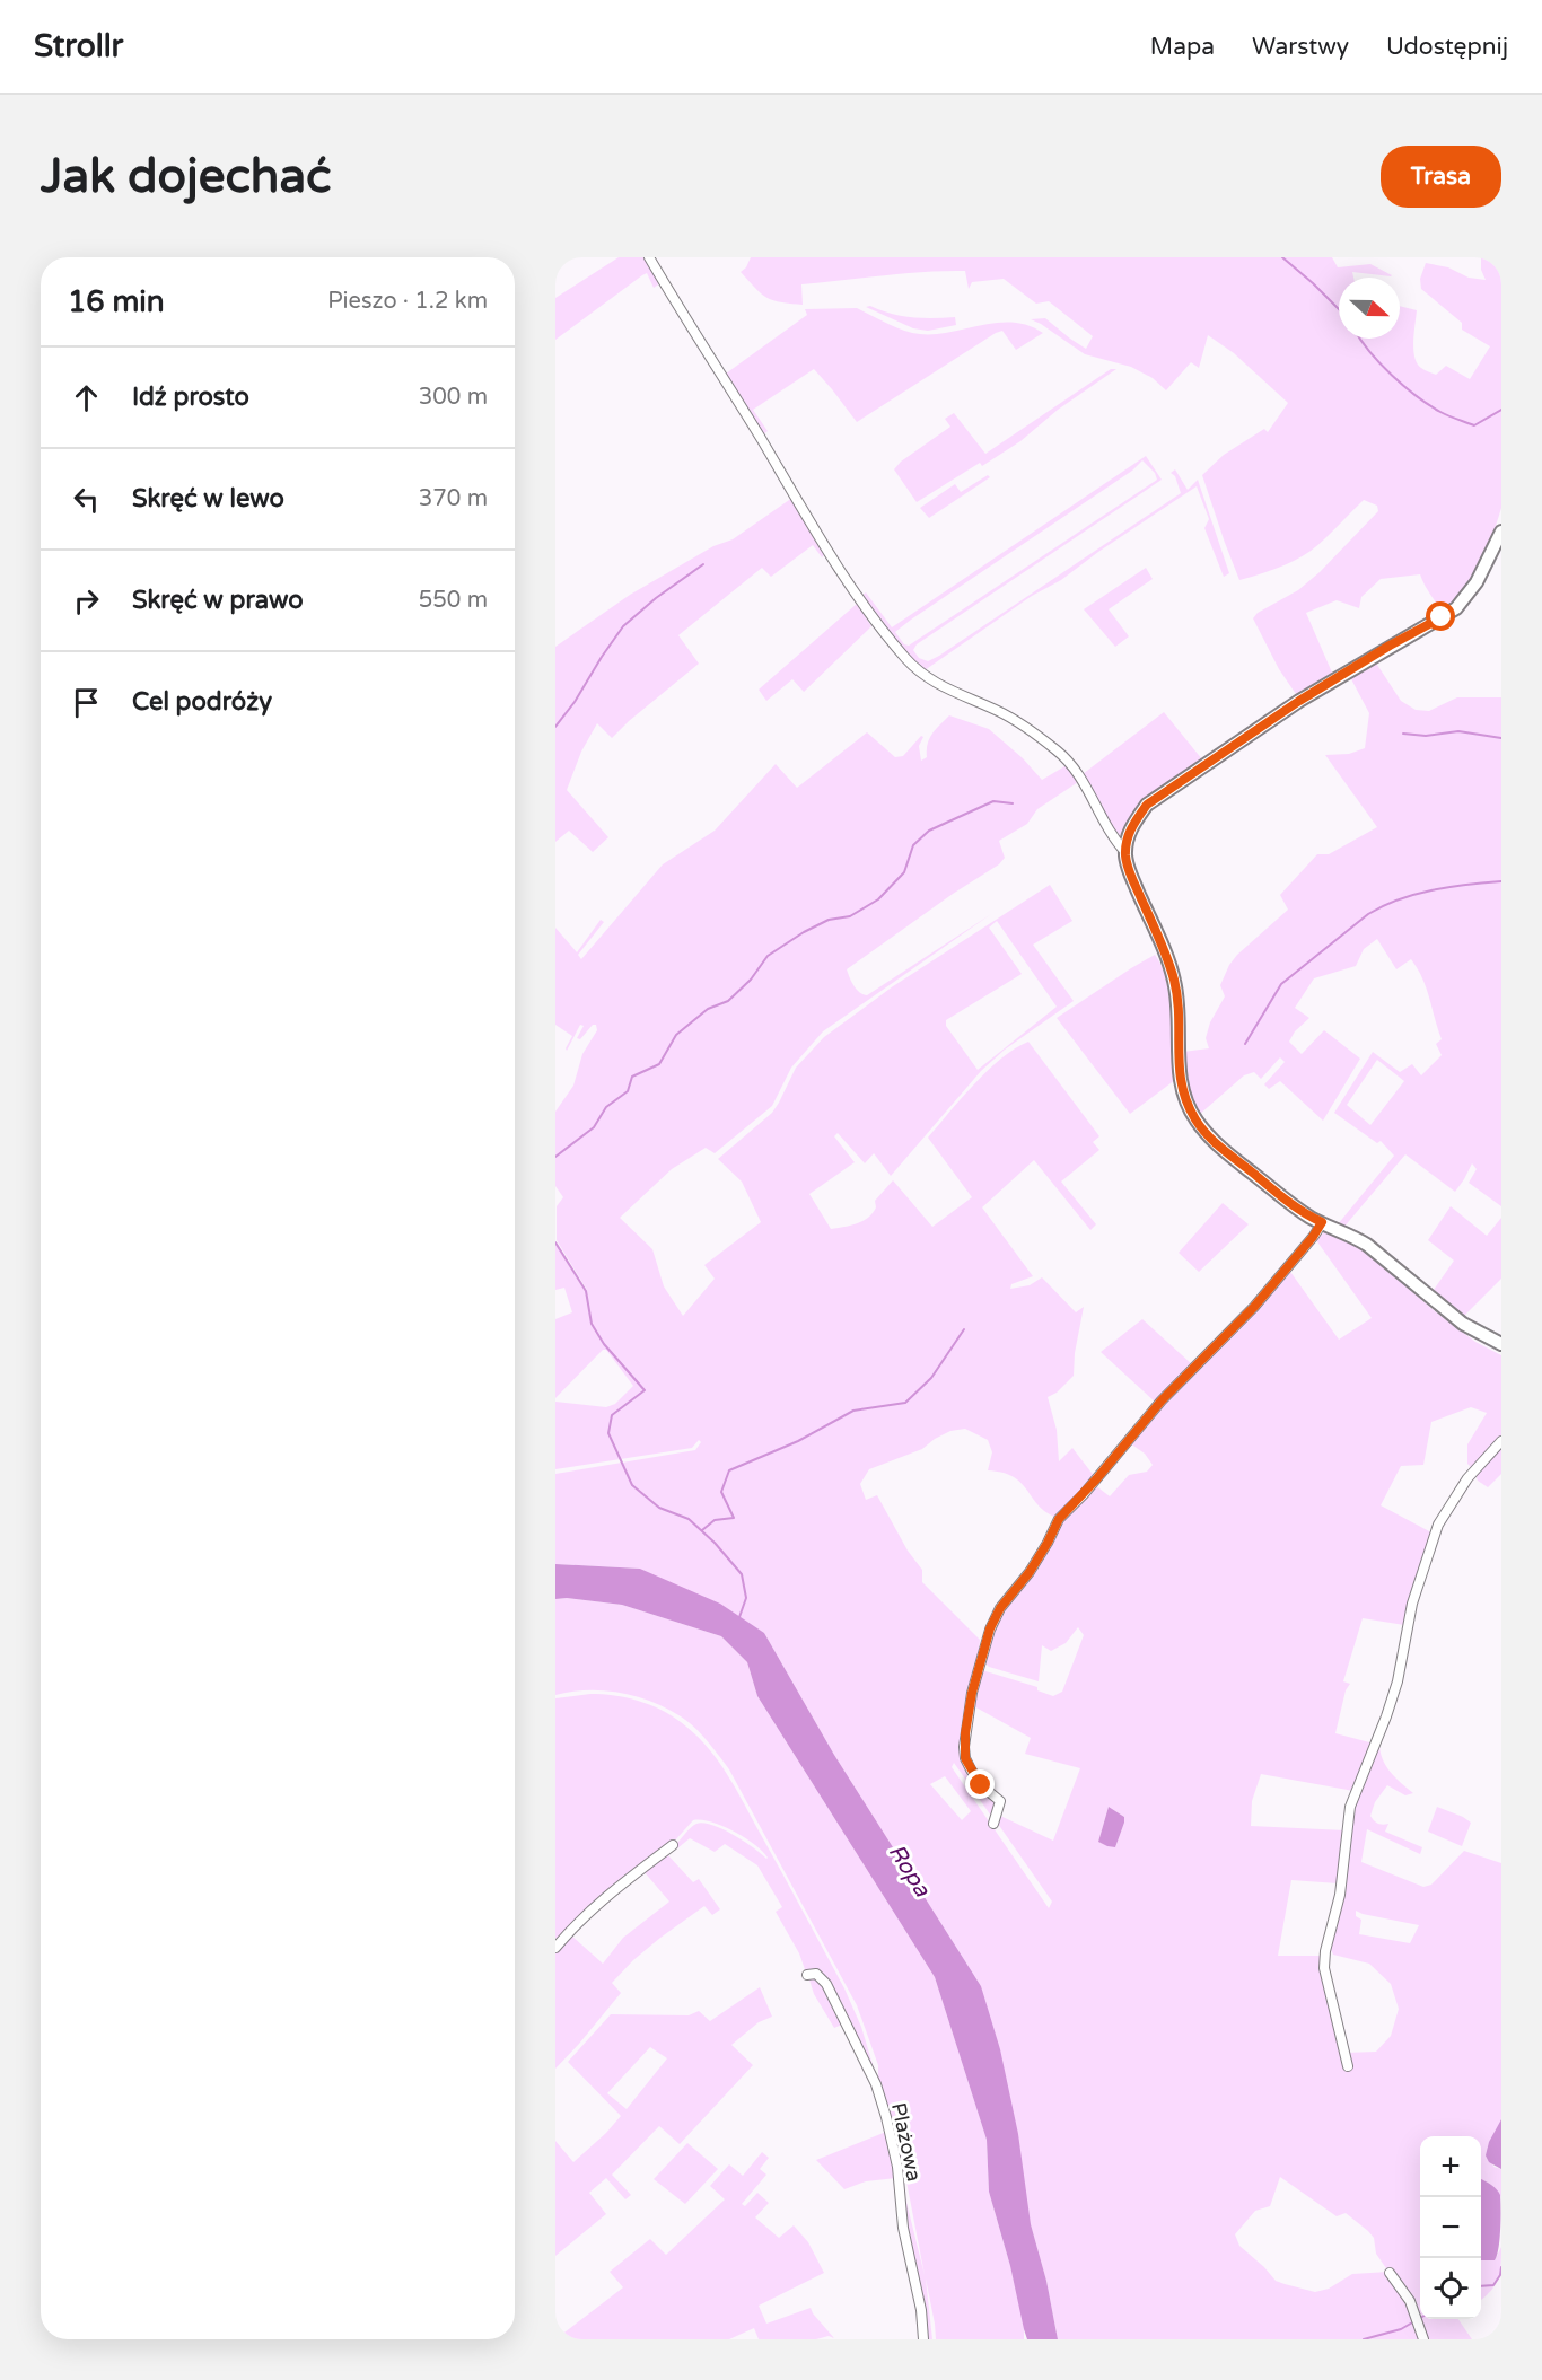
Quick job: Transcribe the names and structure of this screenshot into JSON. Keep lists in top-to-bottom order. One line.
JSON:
{"streets":{"street":["Plażowa"]},"water":["Ropa"],"north":"right","page":{"header":"Strollr","nav":["Mapa","Warstwy","Udostępnij"],"buttons":"Trasa","title":"Jak dojechać","heading":["16 min","Pieszo · 1.2 km"],"list":[["Idź prosto","300 m"],["Skręć w lewo","370 m"],["Skręć w prawo","550 m"],"Cel podróży"],"map_buttons":["+","−"]}}
